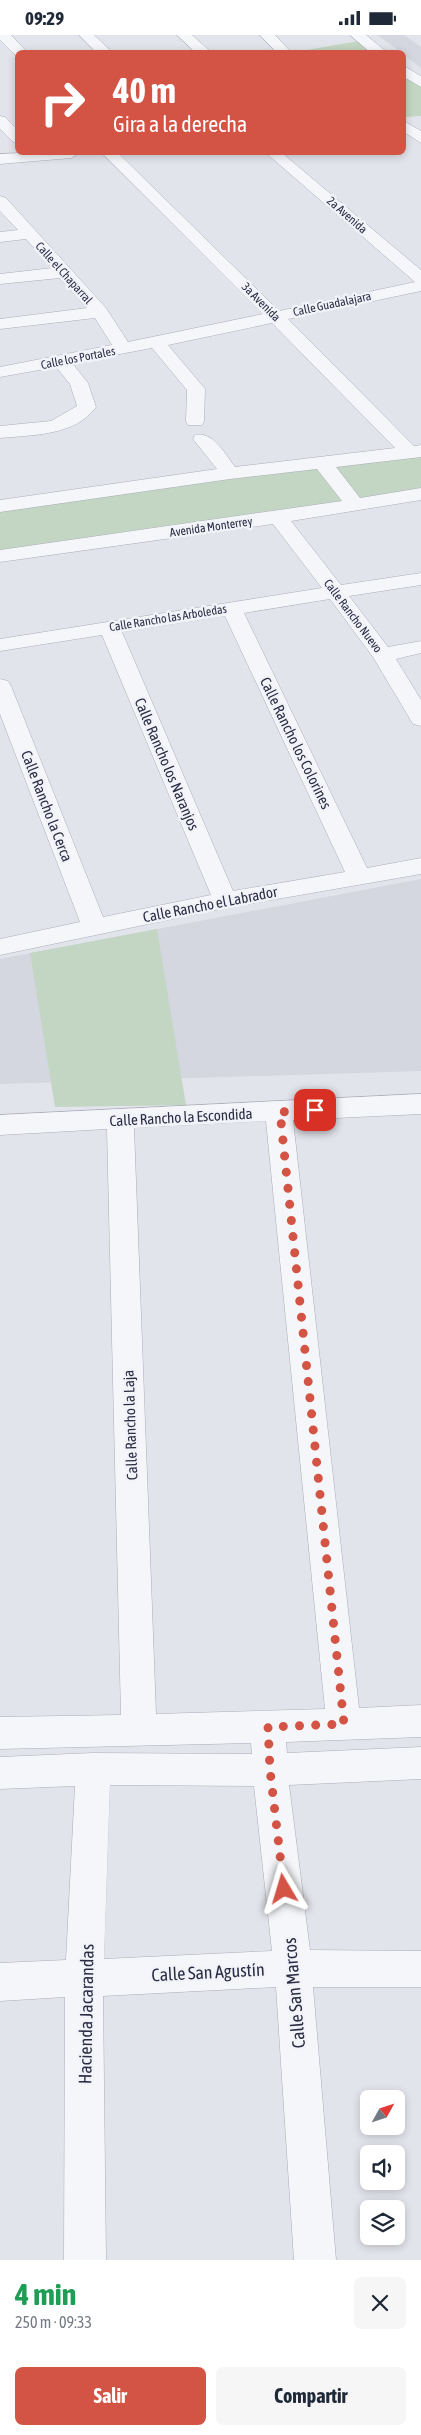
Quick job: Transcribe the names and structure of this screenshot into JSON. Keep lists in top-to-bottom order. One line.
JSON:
{"streets":{"street":["2a Avenida","Calle el Chaparral","3a Avenida","Calle Guadalajara","Calle los Portales","Avenida Monterrey","Calle Rancho Nuevo","Calle Rancho las Arboledas","Calle Rancho los Colorines","Calle Rancho los Naranjos","Calle Rancho la Cerca","Calle Rancho el Labrador","Calle Rancho la Escondida","Calle Rancho la Laja","Calle San Agustín","Calle San Marcos","Hacienda Jacarandas"]},"crossings":[["Calle el Chaparral","Calle los Portales"],["3a Avenida","Calle Guadalajara"],["Calle Guadalajara","Calle los Portales"],["Avenida Monterrey","Calle Rancho Nuevo"],["Calle Rancho Nuevo","Calle Rancho las Arboledas"],["Calle Rancho las Arboledas","Calle Rancho los Colorines"],["Calle Rancho las Arboledas","Calle Rancho los Naranjos"],["Calle Rancho los Colorines","Calle Rancho el Labrador"],["Calle Rancho los Naranjos","Calle Rancho el Labrador"],["Calle Rancho la Cerca","Calle Rancho el Labrador"],["Calle Rancho la Escondida","Calle Rancho la Laja"],["Calle San Agustín","Calle San Marcos"],["Calle San Agustín","Hacienda Jacarandas"]],"north":"top right","page":{"status":"09:29","turn":["40 m","Gira a la derecha"],"heading":["4 min","250 m · 09:33"],"buttons":["Salir","Compartir"]}}
